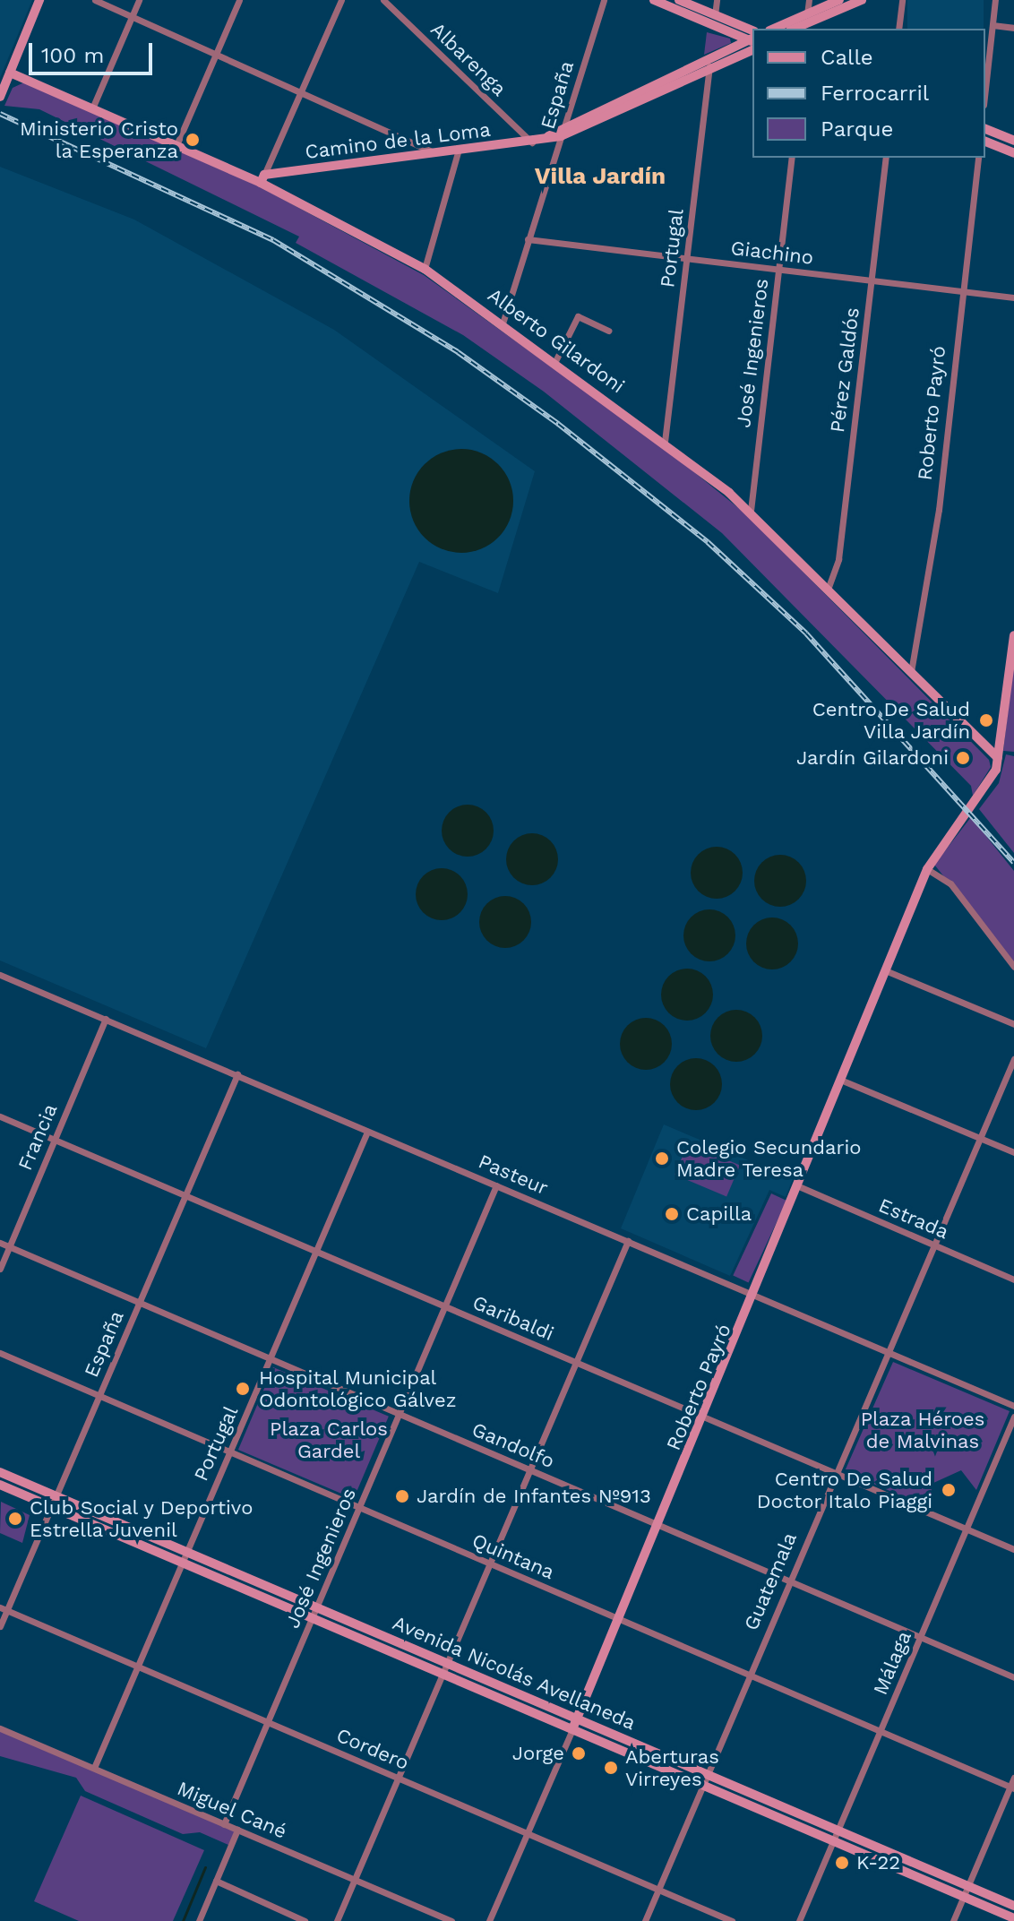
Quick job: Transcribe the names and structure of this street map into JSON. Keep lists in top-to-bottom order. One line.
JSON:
{"streets":{"street":["Albarenga","España","Camino de la Loma","Portugal","Giachino","Alberto Gilardoni","José Ingenieros","Pérez Galdós","Roberto Payró","Francia","Pasteur","Estrada","Garibaldi","Gandolfo","Quintana","Guatemala","Málaga","Avenida Nicolás Avellaneda","Cordero","Miguel Cané"]},"crossings":[["Albarenga","Camino de la Loma"],["España","Camino de la Loma"],["España","Giachino"],["España","Alberto Gilardoni"],["España","Pasteur"],["España","Garibaldi"],["España","Gandolfo"],["España","Quintana"],["España","Avenida Nicolás Avellaneda"],["España","Cordero"],["Camino de la Loma","Portugal"],["Camino de la Loma","Alberto Gilardoni"],["Portugal","Giachino"],["Portugal","Alberto Gilardoni"],["Portugal","Pasteur"],["Portugal","Garibaldi"],["Portugal","Gandolfo"],["Portugal","Quintana"],["Portugal","Avenida Nicolás Avellaneda"],["Portugal","Cordero"],["Portugal","Miguel Cané"],["Giachino","José Ingenieros"],["Giachino","Pérez Galdós"],["Giachino","Roberto Payró"],["Alberto Gilardoni","José Ingenieros"],["Alberto Gilardoni","Pérez Galdós"],["Alberto Gilardoni","Roberto Payró"],["José Ingenieros","Pasteur"],["José Ingenieros","Garibaldi"],["José Ingenieros","Gandolfo"],["José Ingenieros","Quintana"],["José Ingenieros","Avenida Nicolás Avellaneda"],["José Ingenieros","Cordero"],["José Ingenieros","Miguel Cané"],["Roberto Payró","Pasteur"],["Roberto Payró","Estrada"],["Roberto Payró","Garibaldi"],["Roberto Payró","Gandolfo"],["Roberto Payró","Quintana"],["Roberto Payró","Avenida Nicolás Avellaneda"],["Roberto Payró","Cordero"],["Francia","Pasteur"],["Francia","Garibaldi"],["Francia","Gandolfo"],["Pasteur","Guatemala"],["Estrada","Guatemala"],["Garibaldi","Guatemala"],["Garibaldi","Málaga"],["Gandolfo","Guatemala"],["Gandolfo","Málaga"],["Quintana","Guatemala"],["Quintana","Málaga"],["Guatemala","Avenida Nicolás Avellaneda"],["Guatemala","Cordero"],["Málaga","Avenida Nicolás Avellaneda"]],"districts":["Villa Jardín"],"parks":["Plaza Héroes de Malvinas","Plaza Carlos Gardel"],"places":["Ministerio Cristo la Esperanza","Centro De Salud Villa Jardín","Jardín Gilardoni","Colegio Secundario Madre Teresa","Capilla","Hospital Municipal Odontológico Gálvez","Centro De Salud Doctor Italo Piaggi","Jardín de Infantes Nº913","Club Social y Deportivo Estrella Juvenil","Jorge","Aberturas Virreyes","K-22"],"legend":["Calle","Ferrocarril","Parque"],"scale_bar":"100 m"}
